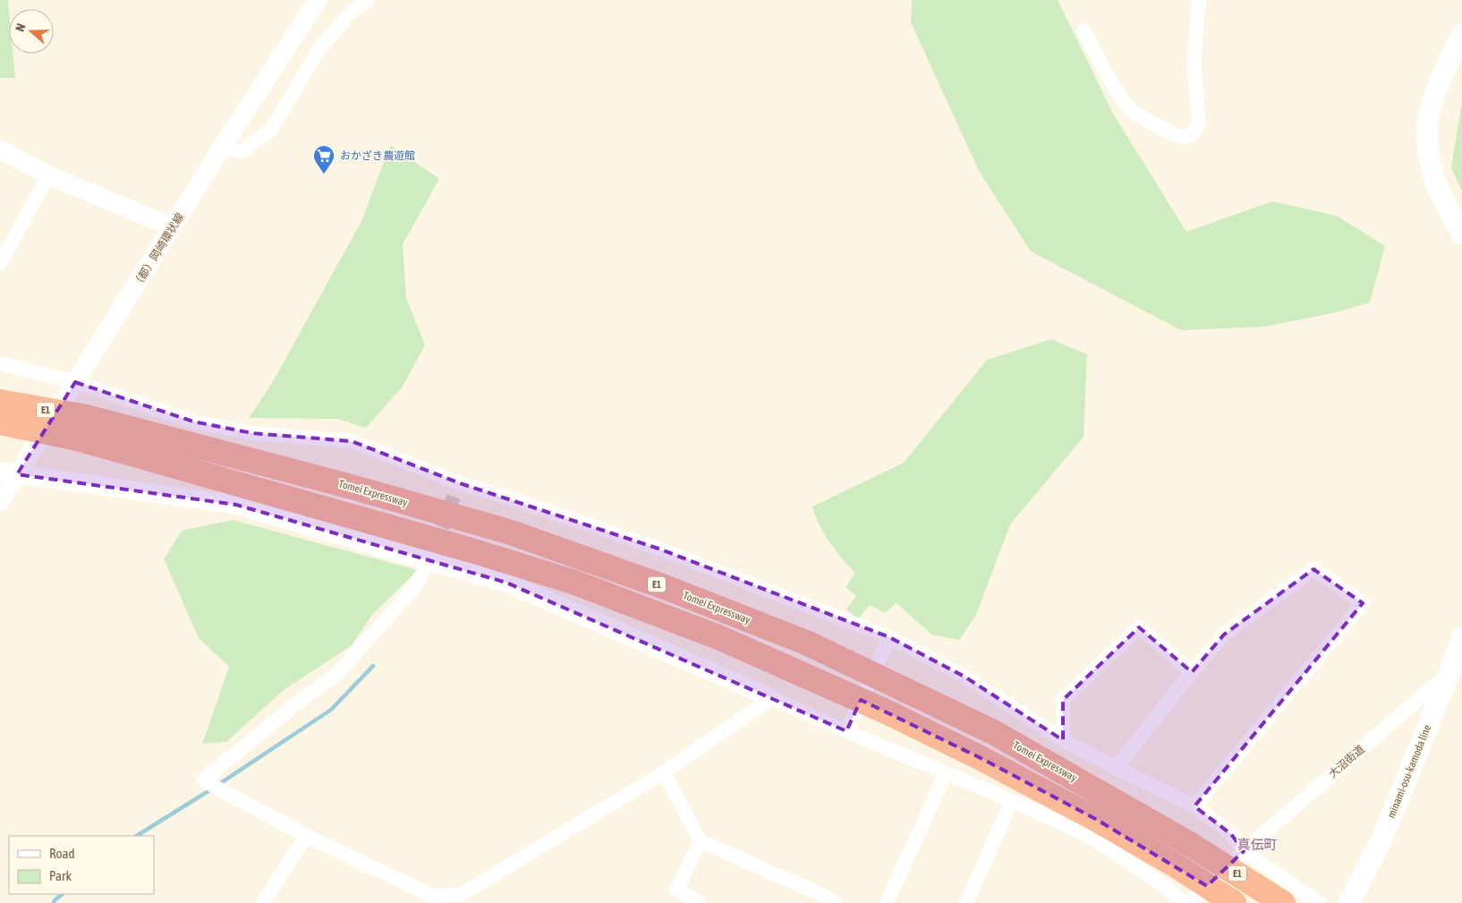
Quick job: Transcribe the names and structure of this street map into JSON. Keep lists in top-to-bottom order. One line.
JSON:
{"streets":{"highway":["E1","Tomei Expressway"],"main road":["minami-osu-kamoda line"],"street":["（都）岡崎環状線","大沼街道"]},"crossings":[["大沼街道","minami-osu-kamoda line"]],"districts":["真伝町"],"places":{"supermarket":["おかざき農遊館"]},"legend":["Road","Park"],"north":"left"}
